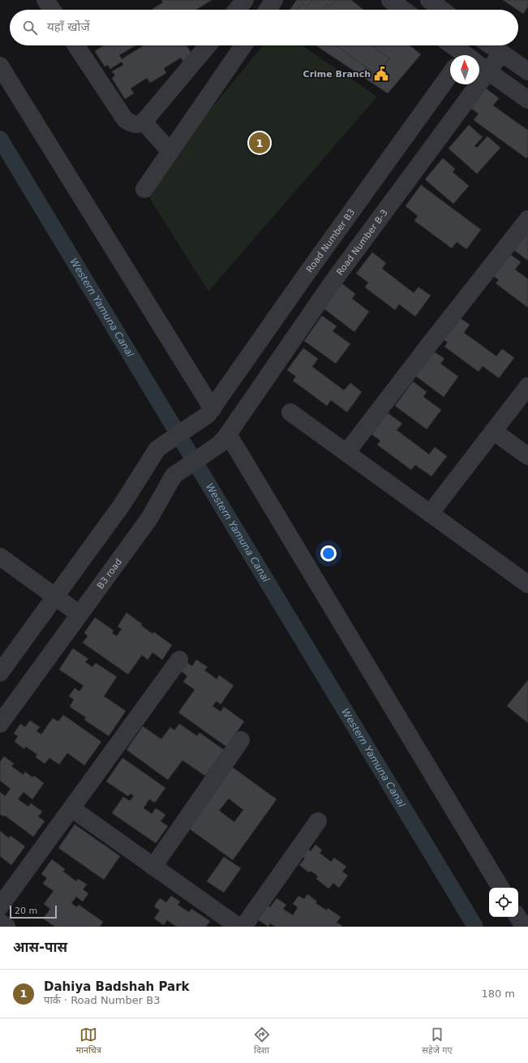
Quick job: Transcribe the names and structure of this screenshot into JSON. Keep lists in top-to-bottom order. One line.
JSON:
{"streets":{"street":["Road Number B3","Road Number B-3","B3 road"]},"crossings":[["Road Number B-3","B3 road"]],"water":["Western Yamuna Canal"],"places":{"public building":["Crime Branch"]},"scale_bar":"20 m","north":"top","page":{"search":"यहाँ खोजें","pins":"1","scale":"20 m","heading":"आस-पास","list":[{"mark":"1","name":"Dahiya Badshah Park","note":"पार्क · Road Number B3","value":"180 m"}],"nav":["मानचित्र","दिशा","सहेजे गए"]}}
